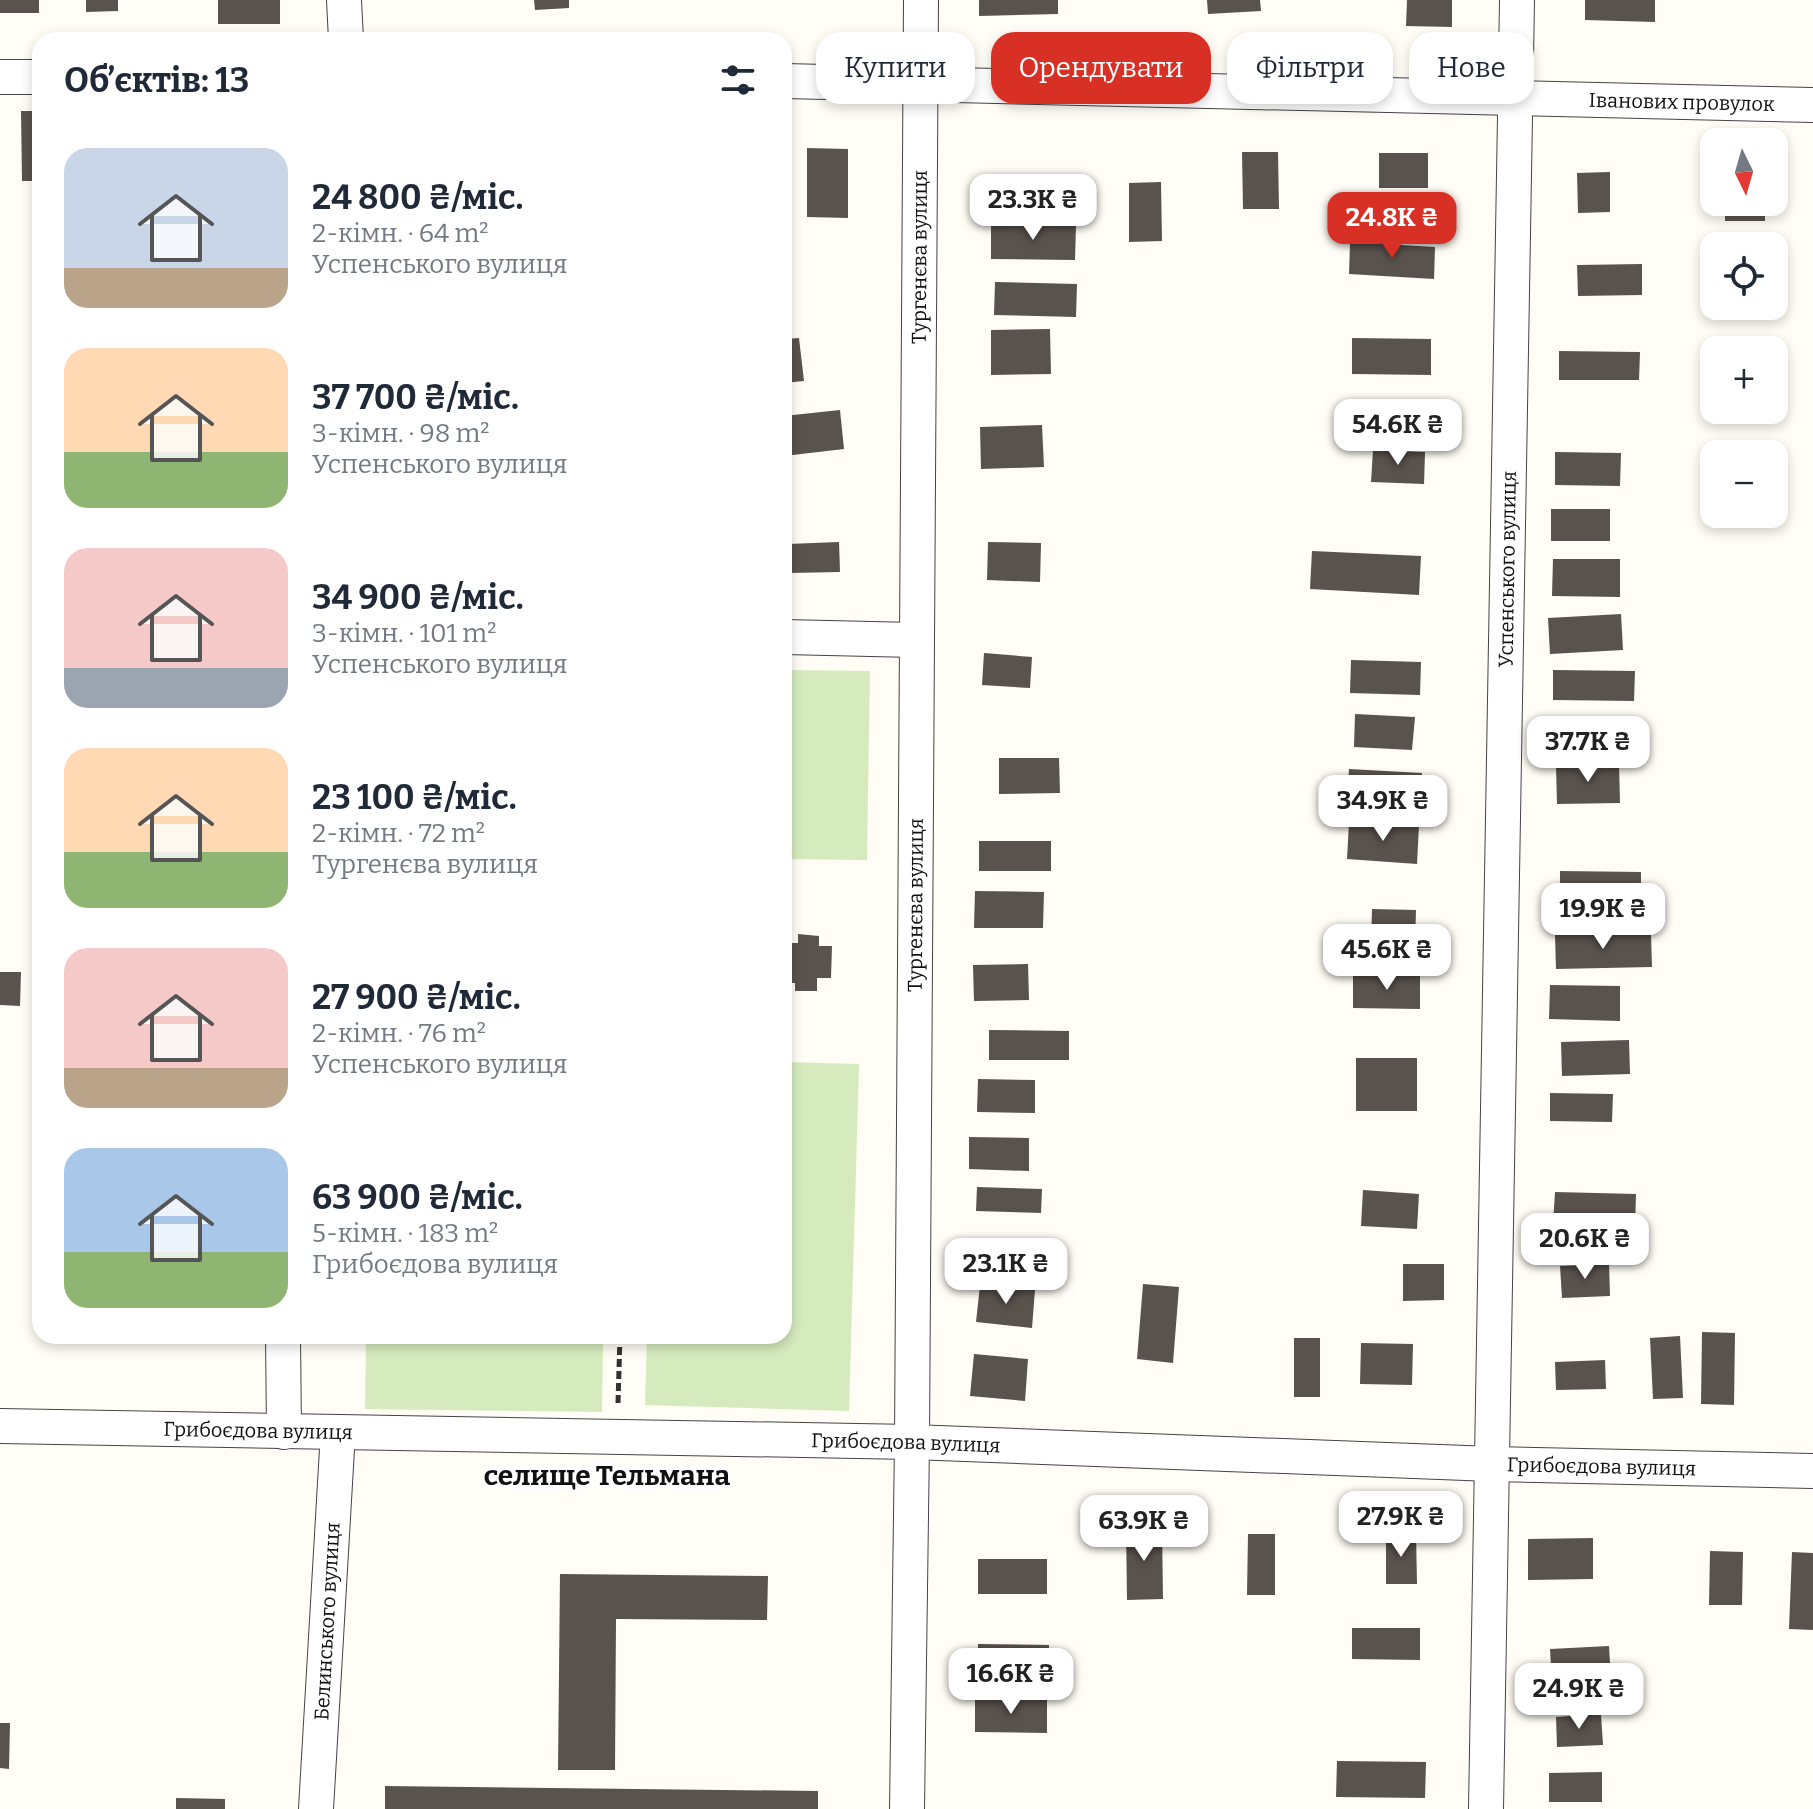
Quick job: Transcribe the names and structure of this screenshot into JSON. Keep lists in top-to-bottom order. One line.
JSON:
{"streets":{"street":["Іванових провулок","Тургенєва вулиця","Успенського вулиця","Грибоєдова вулиця","Белинського вулиця"]},"crossings":[["Тургенєва вулиця","Грибоєдова вулиця"],["Успенського вулиця","Грибоєдова вулиця"],["Грибоєдова вулиця","Белинського вулиця"]],"districts":["селище Тельмана"],"north":"bottom","page":{"chip":["Купити","Орендувати","Фільтри","Нове"],"heading":"Об’єктів: 13","map_buttons":["+","−"],"list":[{"name":"24 800 ₴/міс.","note":"2-кімн. · 64 m² · Успенського вулиця"},{"name":"37 700 ₴/міс.","note":"3-кімн. · 98 m² · Успенського вулиця"},{"name":"34 900 ₴/міс.","note":"3-кімн. · 101 m² · Успенського вулиця"},{"name":"23 100 ₴/міс.","note":"2-кімн. · 72 m² · Тургенєва вулиця"},{"name":"27 900 ₴/міс.","note":"2-кімн. · 76 m² · Успенського вулиця"},{"name":"63 900 ₴/міс.","note":"5-кімн. · 183 m² · Грибоєдова вулиця"}],"price":["23.3K ₴","24.8K ₴","54.6K ₴","37.7K ₴","34.9K ₴","19.9K ₴","45.6K ₴","20.6K ₴","23.1K ₴","27.9K ₴","63.9K ₴","16.6K ₴","24.9K ₴"]}}
